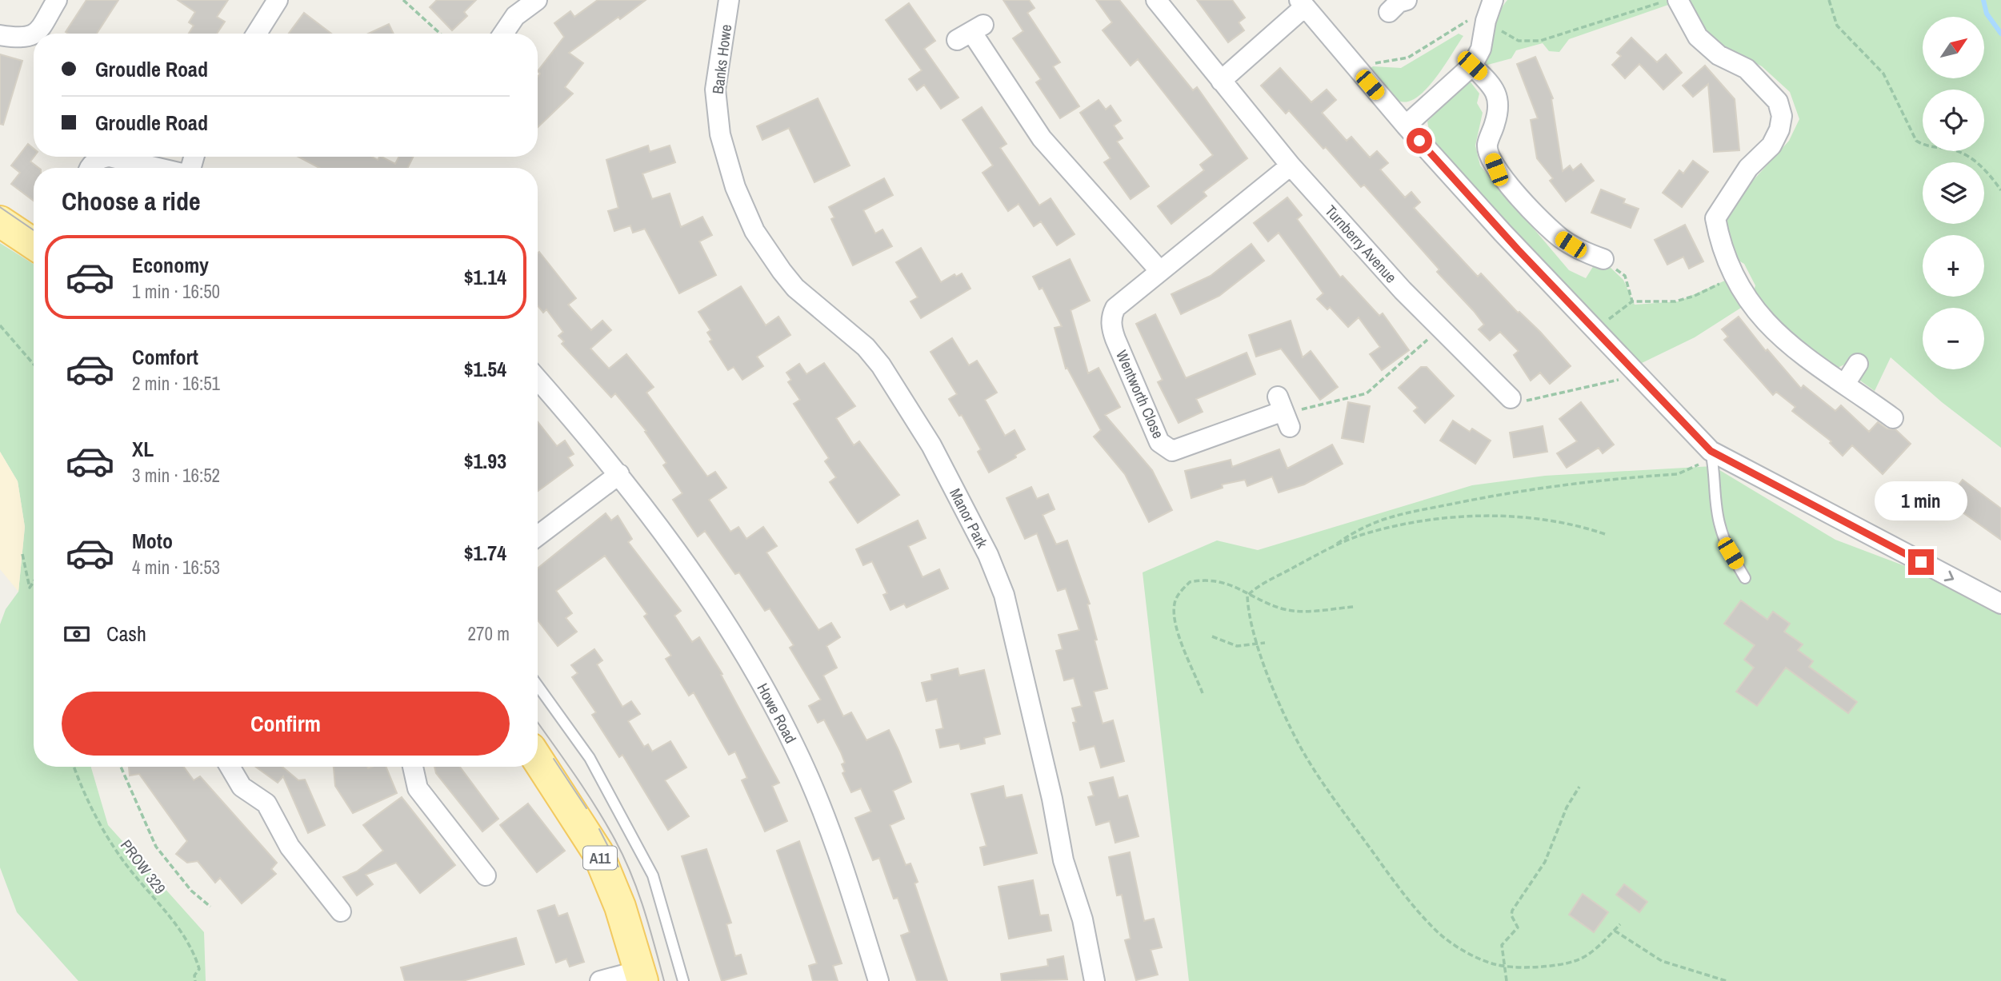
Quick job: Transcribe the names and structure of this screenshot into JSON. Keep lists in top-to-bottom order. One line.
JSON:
{"streets":{"main road":["A11"],"street":["Banks Howe","Turnberry Avenue","Wentworth Close","Manor Park","Howe Road"],"path":["PROW 329"]},"crossings":[["Banks Howe","Manor Park"],["Turnberry Avenue","Wentworth Close"]],"north":"top right","page":{"map_buttons":["+","−"],"banner":["Groudle Road","Groudle Road"],"heading":"Choose a ride","list":[{"name":"Economy","note":"1 min · 16:50","value":"$1.14"},{"name":"Comfort","note":"2 min · 16:51","value":"$1.54"},{"name":"XL","note":"3 min · 16:52","value":"$1.93"},{"name":"Moto","note":"4 min · 16:53","value":"$1.74"}],"bubble":"1 min","pay":["Cash","270 m"],"buttons":"Confirm"}}
